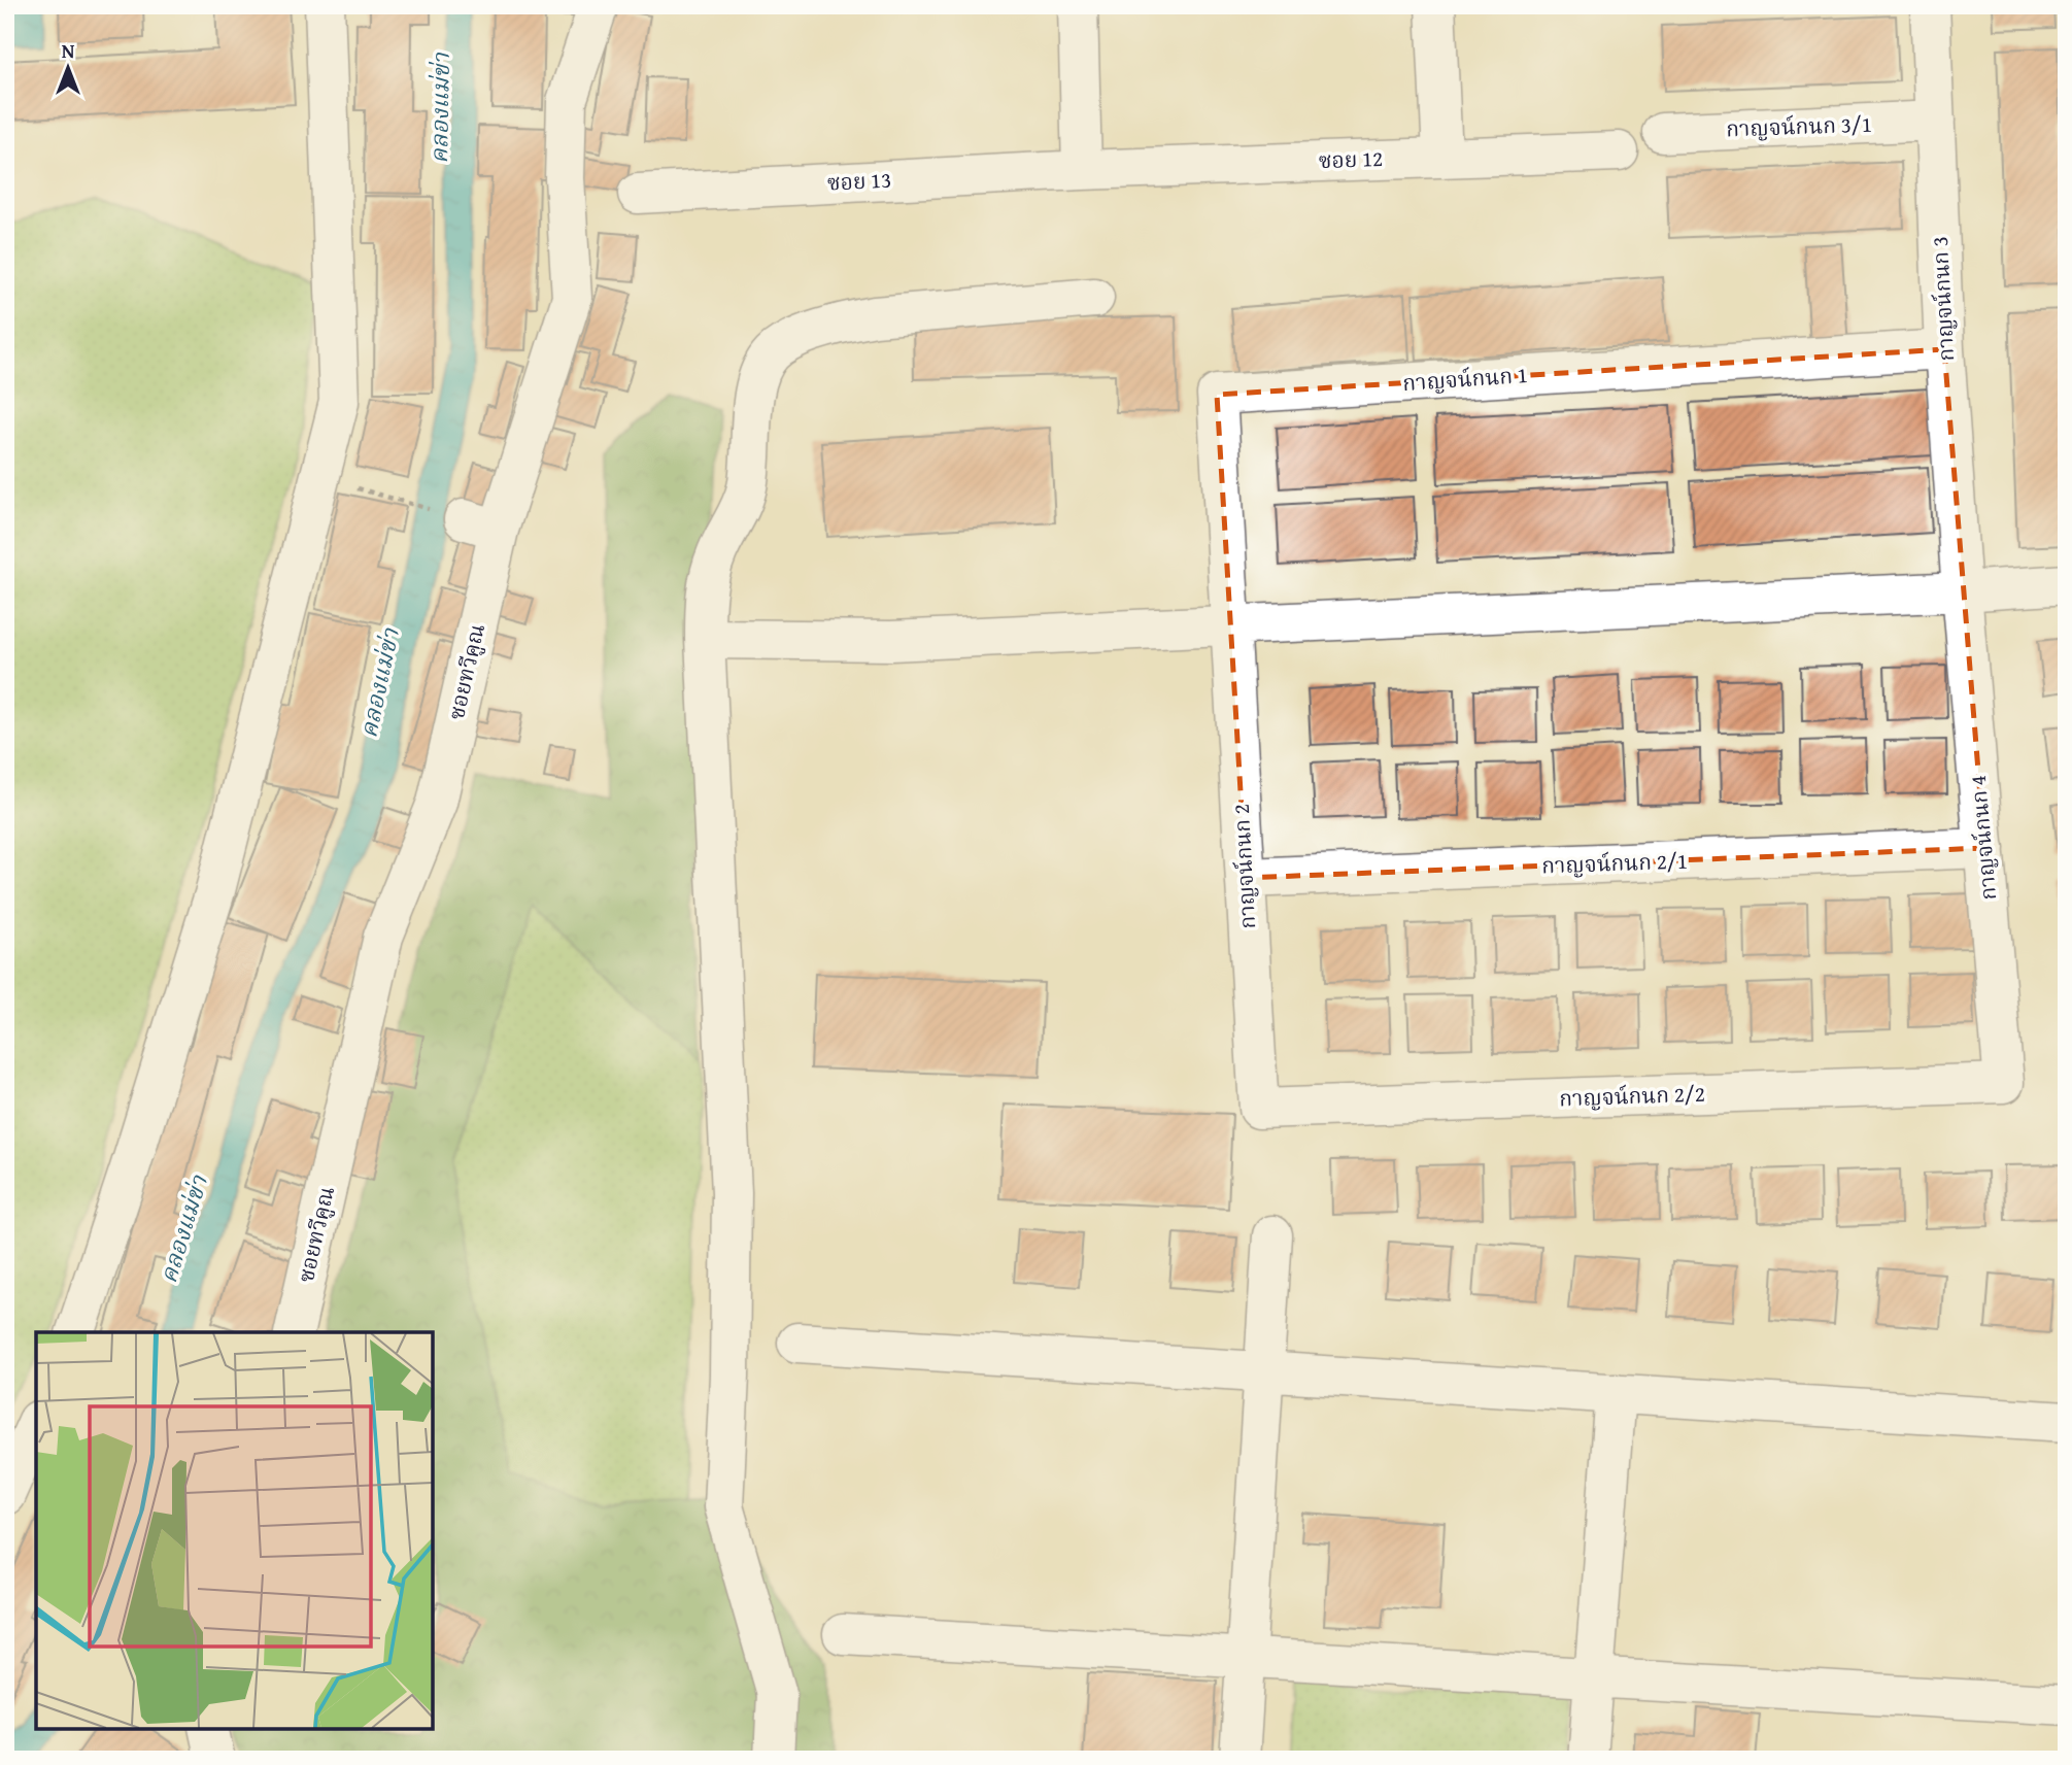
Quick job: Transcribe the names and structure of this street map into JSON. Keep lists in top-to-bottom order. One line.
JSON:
{"streets":{"street":["กาญจน์กนก 3/1","ซอย 12","ซอย 13","กาญจน์กนก 3","กาญจน์กนก 1","ซอยทวีคูณ","กาญจน์กนก 4","กาญจน์กนก 2/1","กาญจน์กนก 2","กาญจน์กนก 2/2"]},"crossings":[["กาญจน์กนก 3/1","กาญจน์กนก 3"],["ซอย 12","ซอย 13"],["กาญจน์กนก 3","กาญจน์กนก 1"],["กาญจน์กนก 3","กาญจน์กนก 4"],["กาญจน์กนก 1","กาญจน์กนก 2"],["กาญจน์กนก 4","กาญจน์กนก 2/1"],["กาญจน์กนก 4","กาญจน์กนก 2/2"],["กาญจน์กนก 2/1","กาญจน์กนก 2"],["กาญจน์กนก 2","กาญจน์กนก 2/2"]],"water":["คลองแม่ข่า"],"north":"top"}
